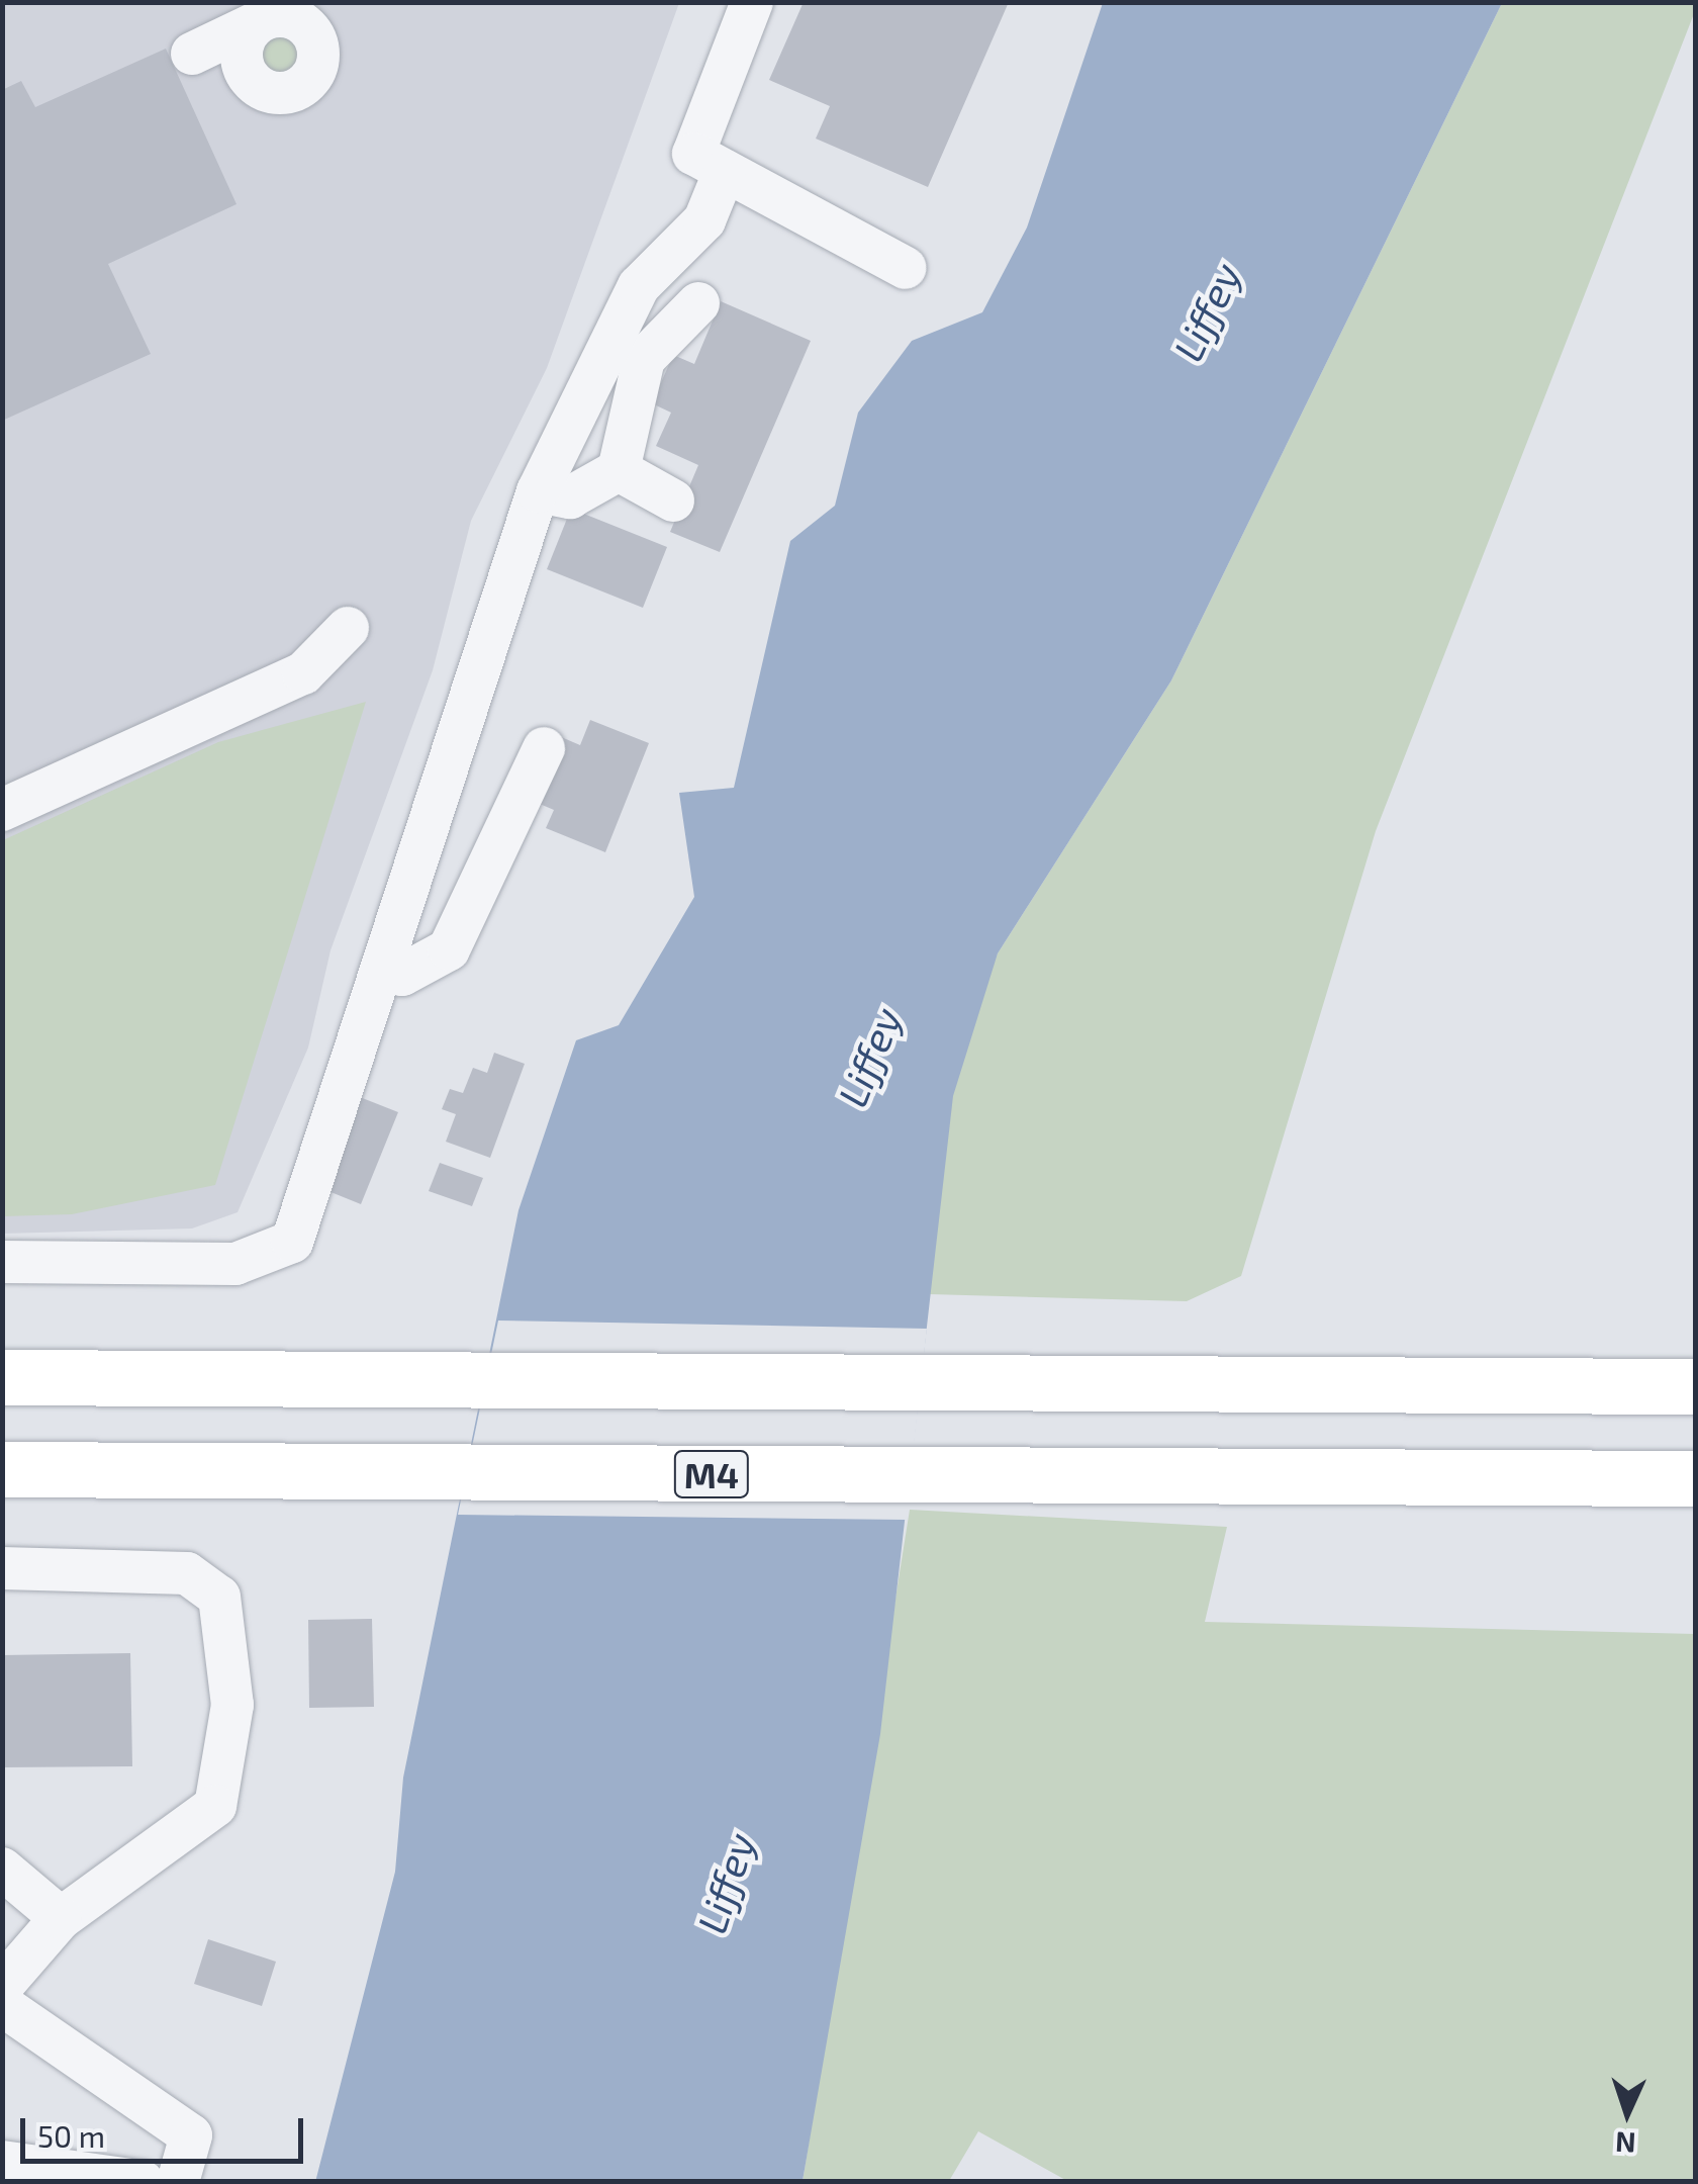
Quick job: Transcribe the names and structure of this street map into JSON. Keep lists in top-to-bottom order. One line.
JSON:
{"streets":{"highway":["M4"]},"water":["Liffey"],"scale_bar":"50 m","north":"bottom"}
